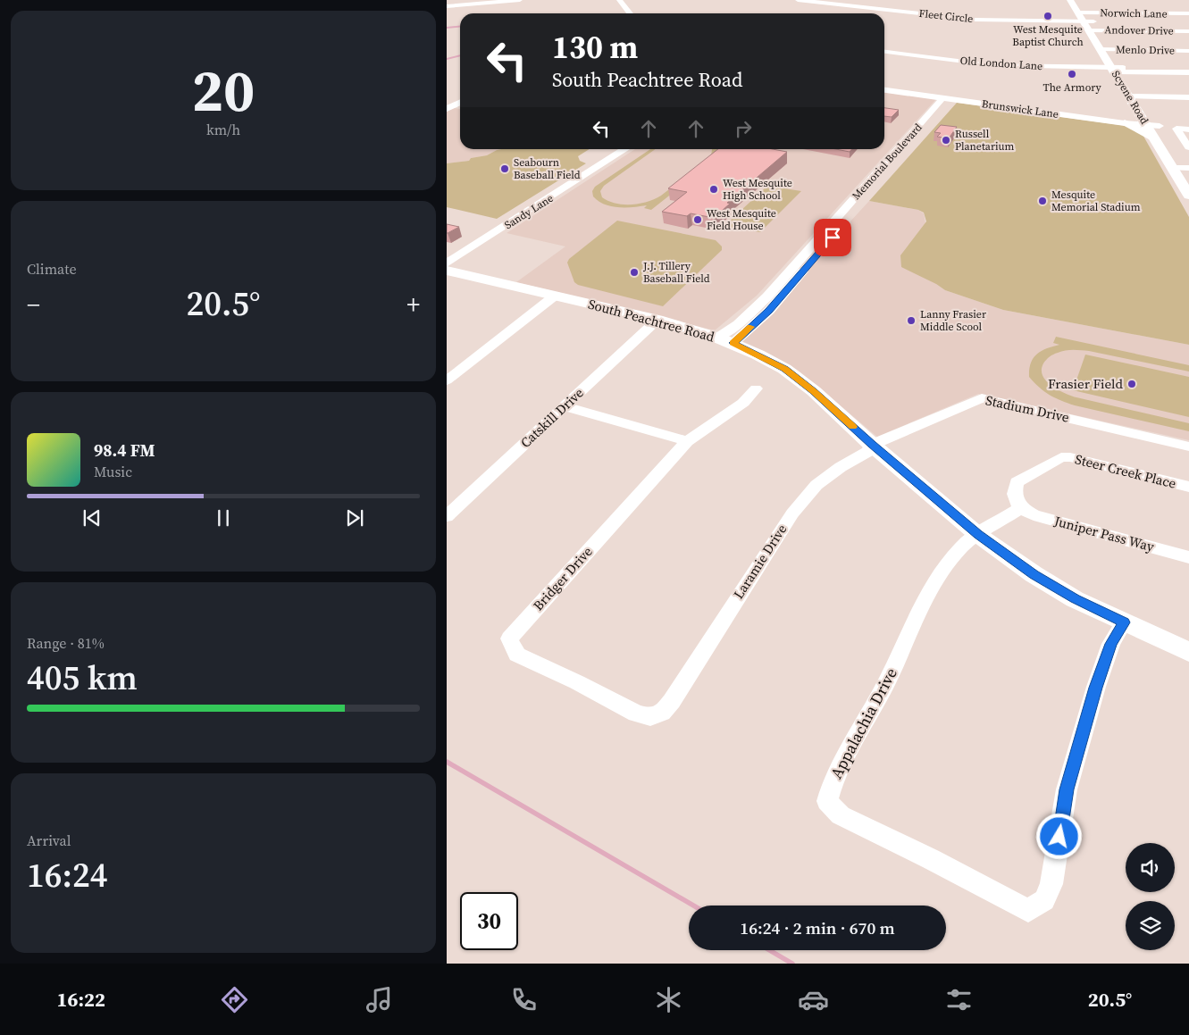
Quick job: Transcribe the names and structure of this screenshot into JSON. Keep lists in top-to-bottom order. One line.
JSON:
{"streets":{"main road":["Scyene Road","South Peachtree Road"],"street":["Norwich Lane","Fleet Circle","Andover Drive","Menlo Drive","Old London Lane","Brunswick Lane","Memorial Boulevard","Sandy Lane","Stadium Drive","Catskill Drive","Steer Creek Place","Juniper Pass Way","Laramie Drive","Bridger Drive","Appalachia Drive"]},"crossings":[["Norwich Lane","Fleet Circle"],["Norwich Lane","Andover Drive"],["Norwich Lane","Scyene Road"],["Fleet Circle","Andover Drive"],["Fleet Circle","Scyene Road"],["Andover Drive","Scyene Road"],["Menlo Drive","Scyene Road"],["Old London Lane","Scyene Road"],["Scyene Road","Brunswick Lane"],["Brunswick Lane","Memorial Boulevard"],["Memorial Boulevard","South Peachtree Road"],["South Peachtree Road","Stadium Drive"],["South Peachtree Road","Catskill Drive"],["South Peachtree Road","Laramie Drive"],["South Peachtree Road","Appalachia Drive"],["Stadium Drive","Laramie Drive"],["Steer Creek Place","Juniper Pass Way"],["Steer Creek Place","Appalachia Drive"],["Juniper Pass Way","Appalachia Drive"],["Laramie Drive","Bridger Drive"]],"places":["West Mesquite Baptist Church","The Armory","Russell Planetarium","Seabourn Baseball Field","West Mesquite High School","Mesquite Memorial Stadium","West Mesquite Field House","J.J. Tillery Baseball Field","Lanny Frasier Middle Scool","Frasier Field"],"page":{"tile":[["20","km/h"],"Climate",["Range · 81%","405 km"],["Arrival","16:24"]],"turn":["130 m","South Peachtree Road"],"heat":["−","20.5°","+"],"song":["98.4 FM","Music"],"limit":"30","trip":"16:24 · 2 min · 670 m","tabs":["16:22","20.5°"]}}
